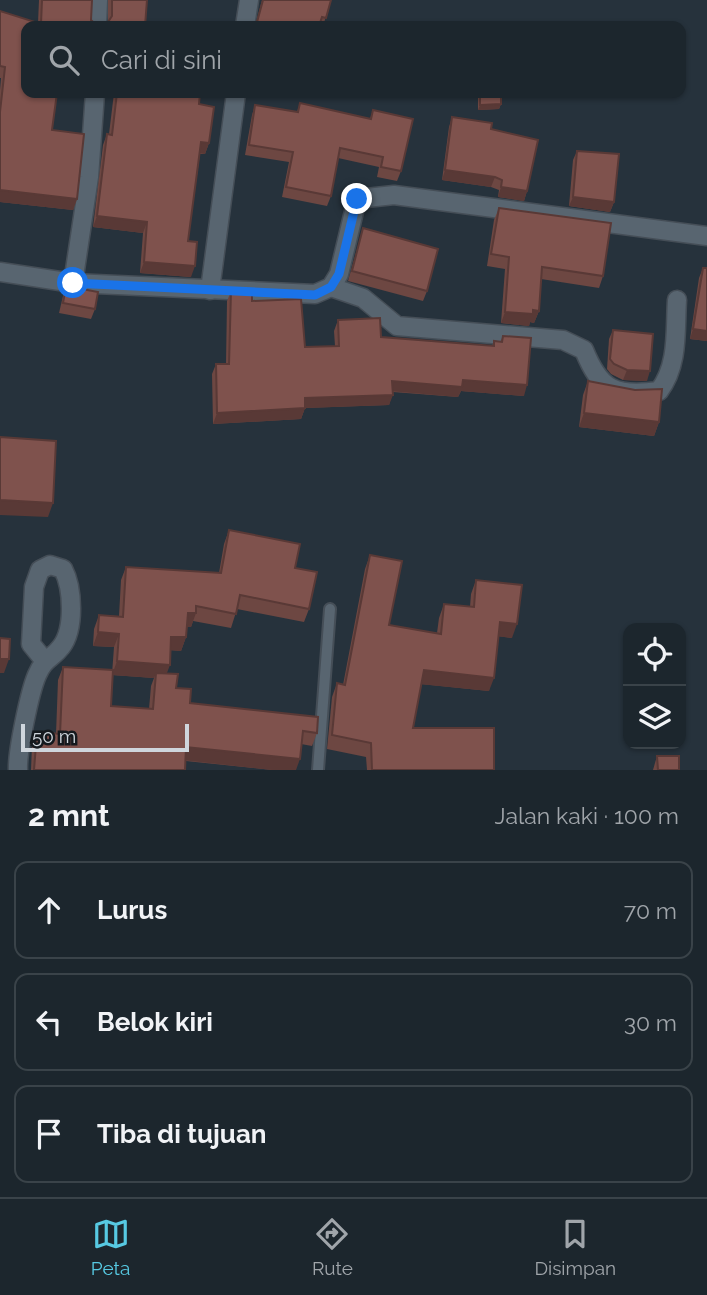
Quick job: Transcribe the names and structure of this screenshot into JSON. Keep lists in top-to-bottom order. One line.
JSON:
{"scale_bar":"50 m","page":{"search":"Cari di sini","scale":"50 m","heading":["2 mnt","Jalan kaki · 100 m"],"list":[["Lurus","70 m"],["Belok kiri","30 m"],"Tiba di tujuan"],"nav":["Peta","Rute","Disimpan"]}}
